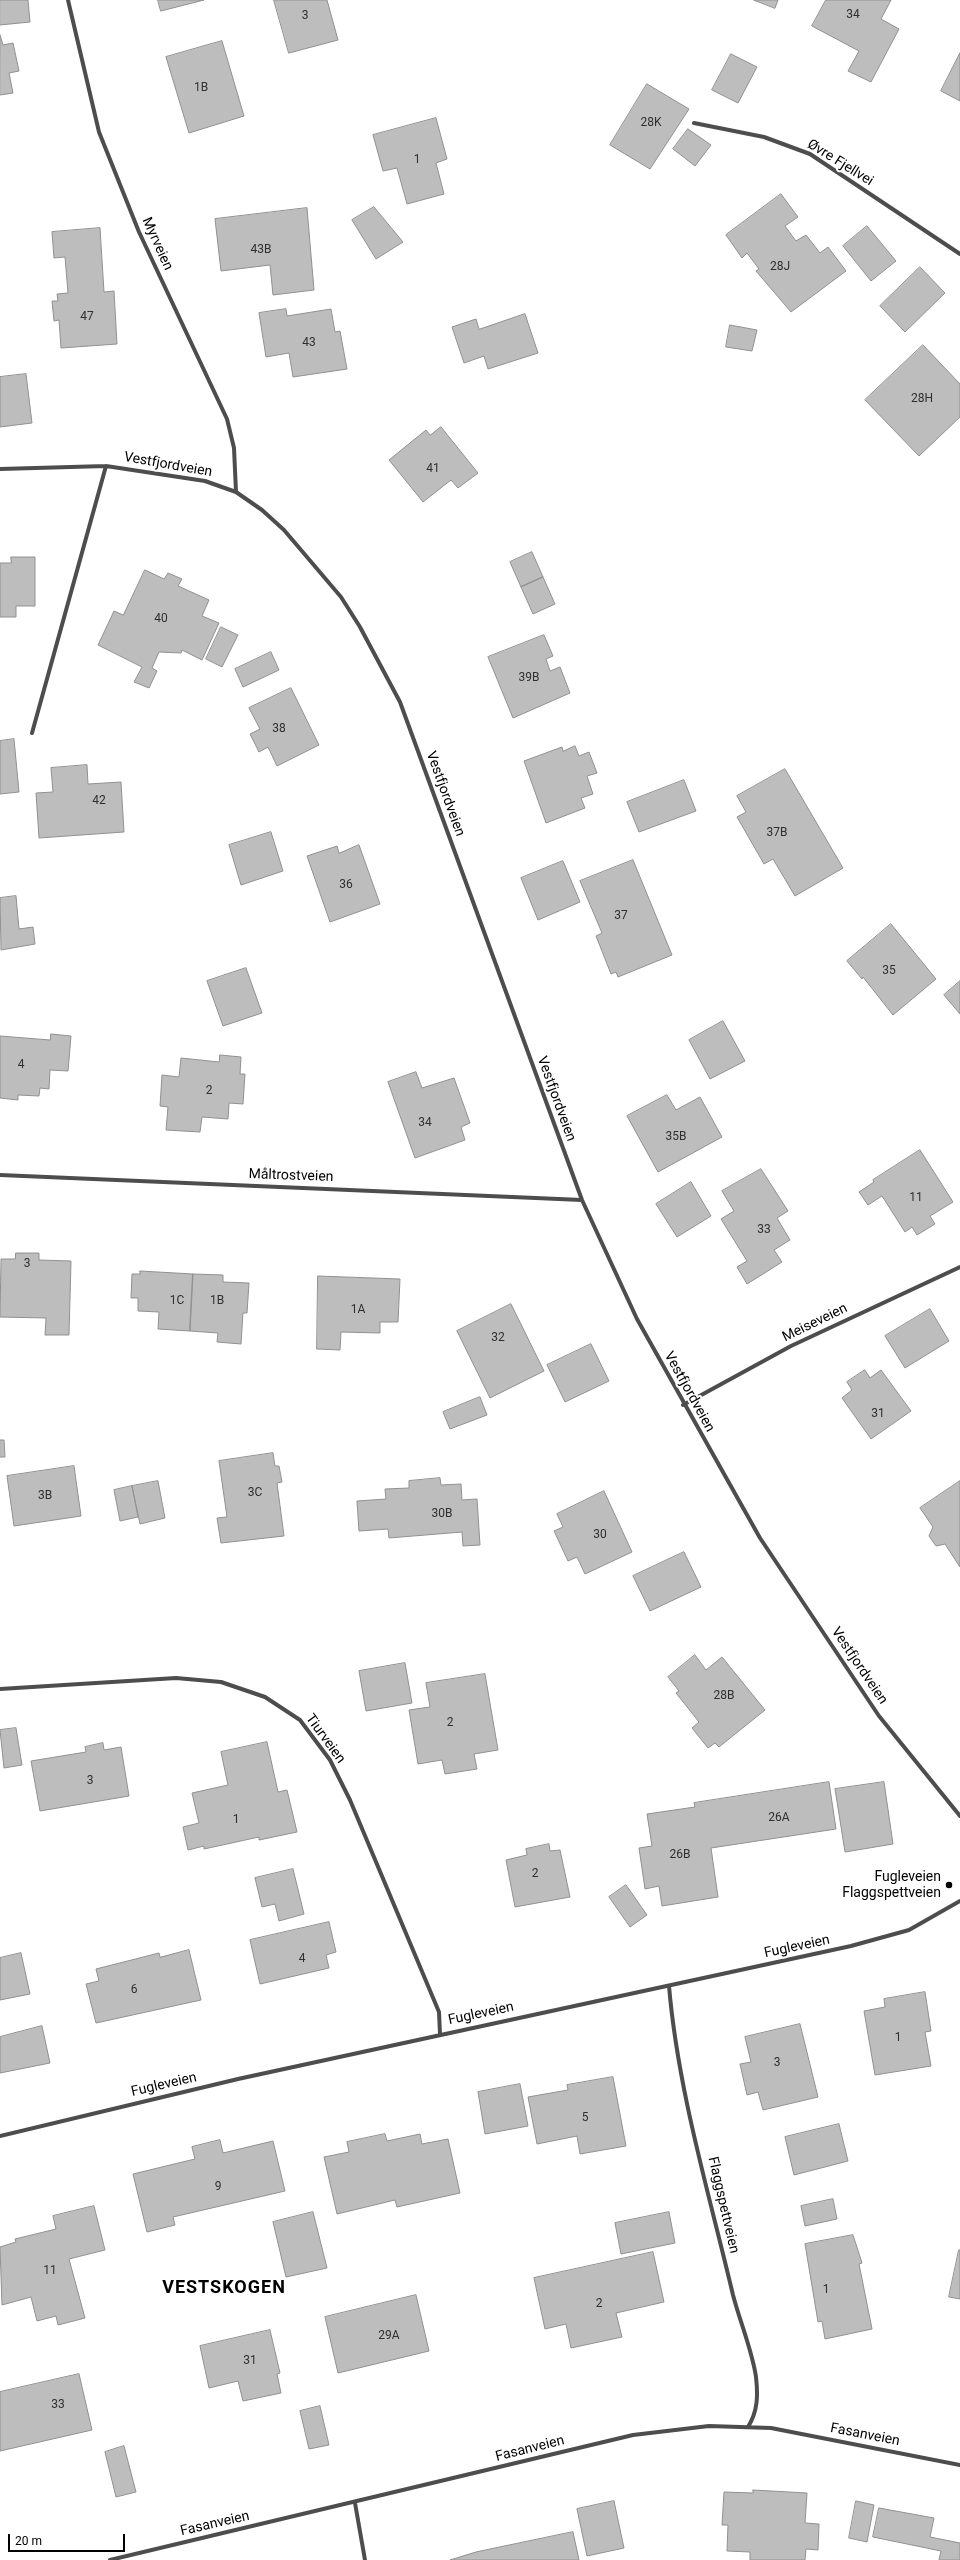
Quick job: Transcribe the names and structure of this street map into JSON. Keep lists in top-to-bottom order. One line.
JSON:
{"streets":{"street":["Øvre Fjellvei","Myrveien","Vestfjordveien","Måltrostveien","Meiseveien","Tiurveien","Fugleveien","Flaggspettveien","Fasanveien"]},"crossings":[["Myrveien","Vestfjordveien"],["Vestfjordveien","Måltrostveien"],["Vestfjordveien","Meiseveien"],["Tiurveien","Fugleveien"],["Fugleveien","Flaggspettveien"],["Flaggspettveien","Fasanveien"]],"districts":["VESTSKOGEN"],"places":["Fugleveien Flaggspettveien"],"house_numbers":["34","3","1B","28K","1","43B","28J","47","43","28H","41","40","39B","38","42","37B","36","37","35","4","2","34","35B","11","33","3","1C","1B","1A","32","31","3C","3B","30B","30","28B","2","3","26A","1","26B","2","4","6","1","3","5","9","11","1","2","29A","31","33"],"scale_bar":"20 m"}
